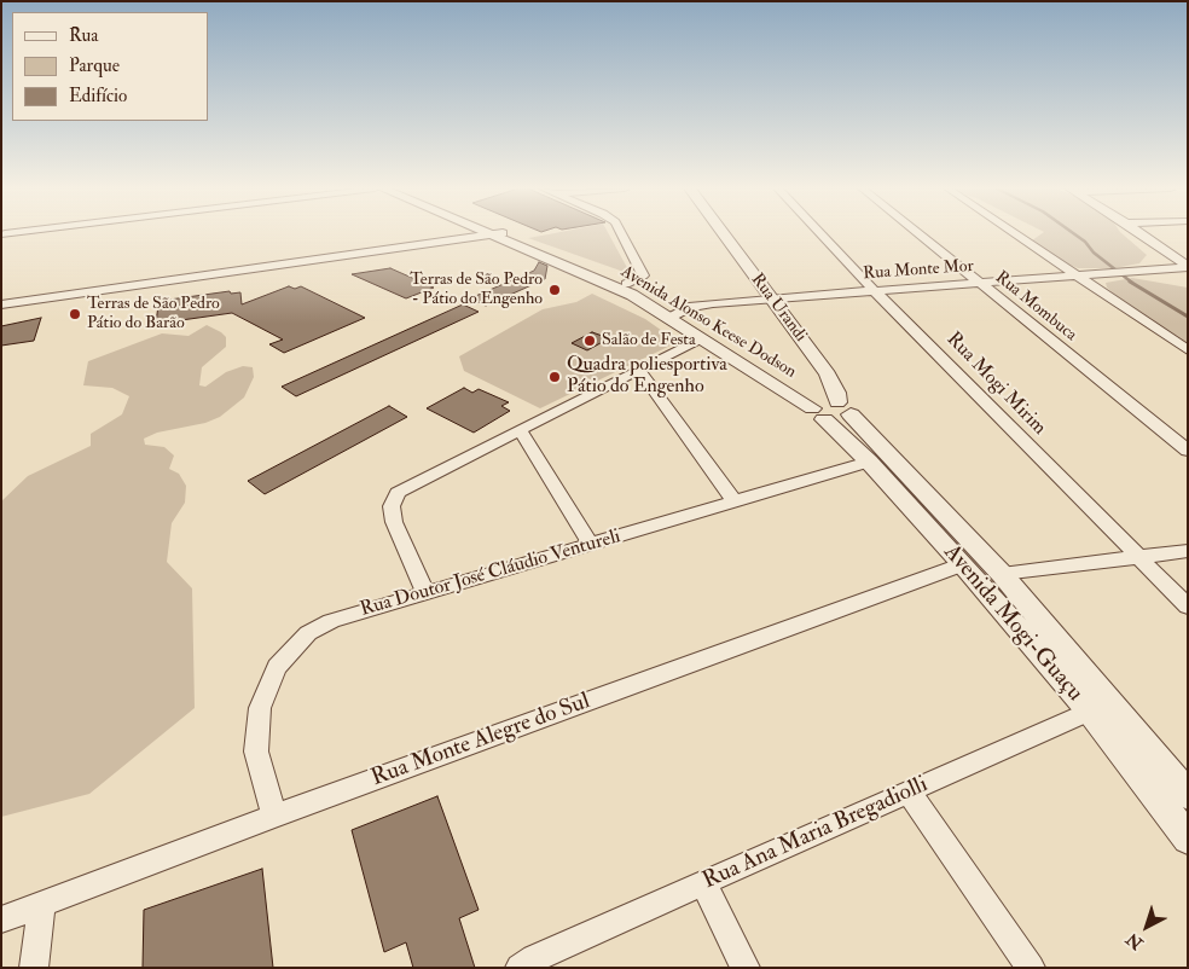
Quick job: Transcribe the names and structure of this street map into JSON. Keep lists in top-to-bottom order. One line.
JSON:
{"streets":{"street":["Rua Monte Mor","Rua Mombuca","Rua Urandi","Avenida Alonso Keese Dodson","Rua Mogi Mirim","Rua Doutor José Cláudio Ventureli","Avenida Mogi-Guaçu","Rua Monte Alegre do Sul","Rua Ana Maria Bregadiolli"]},"crossings":[["Rua Monte Mor","Rua Mombuca"],["Rua Monte Mor","Rua Urandi"],["Rua Monte Mor","Avenida Alonso Keese Dodson"],["Rua Monte Mor","Rua Mogi Mirim"],["Rua Urandi","Avenida Alonso Keese Dodson"],["Rua Urandi","Avenida Mogi-Guaçu"],["Avenida Alonso Keese Dodson","Avenida Mogi-Guaçu"],["Rua Doutor José Cláudio Ventureli","Avenida Mogi-Guaçu"],["Rua Doutor José Cláudio Ventureli","Rua Monte Alegre do Sul"],["Avenida Mogi-Guaçu","Rua Monte Alegre do Sul"],["Avenida Mogi-Guaçu","Rua Ana Maria Bregadiolli"]],"places":["Terras de São Pedro - Pátio do Engenho","Terras de São Pedro Pátio do Barão","Salão de Festa","Quadra poliesportiva Pátio do Engenho"],"legend":["Rua","Parque","Edifício"],"north":"bottom left"}
